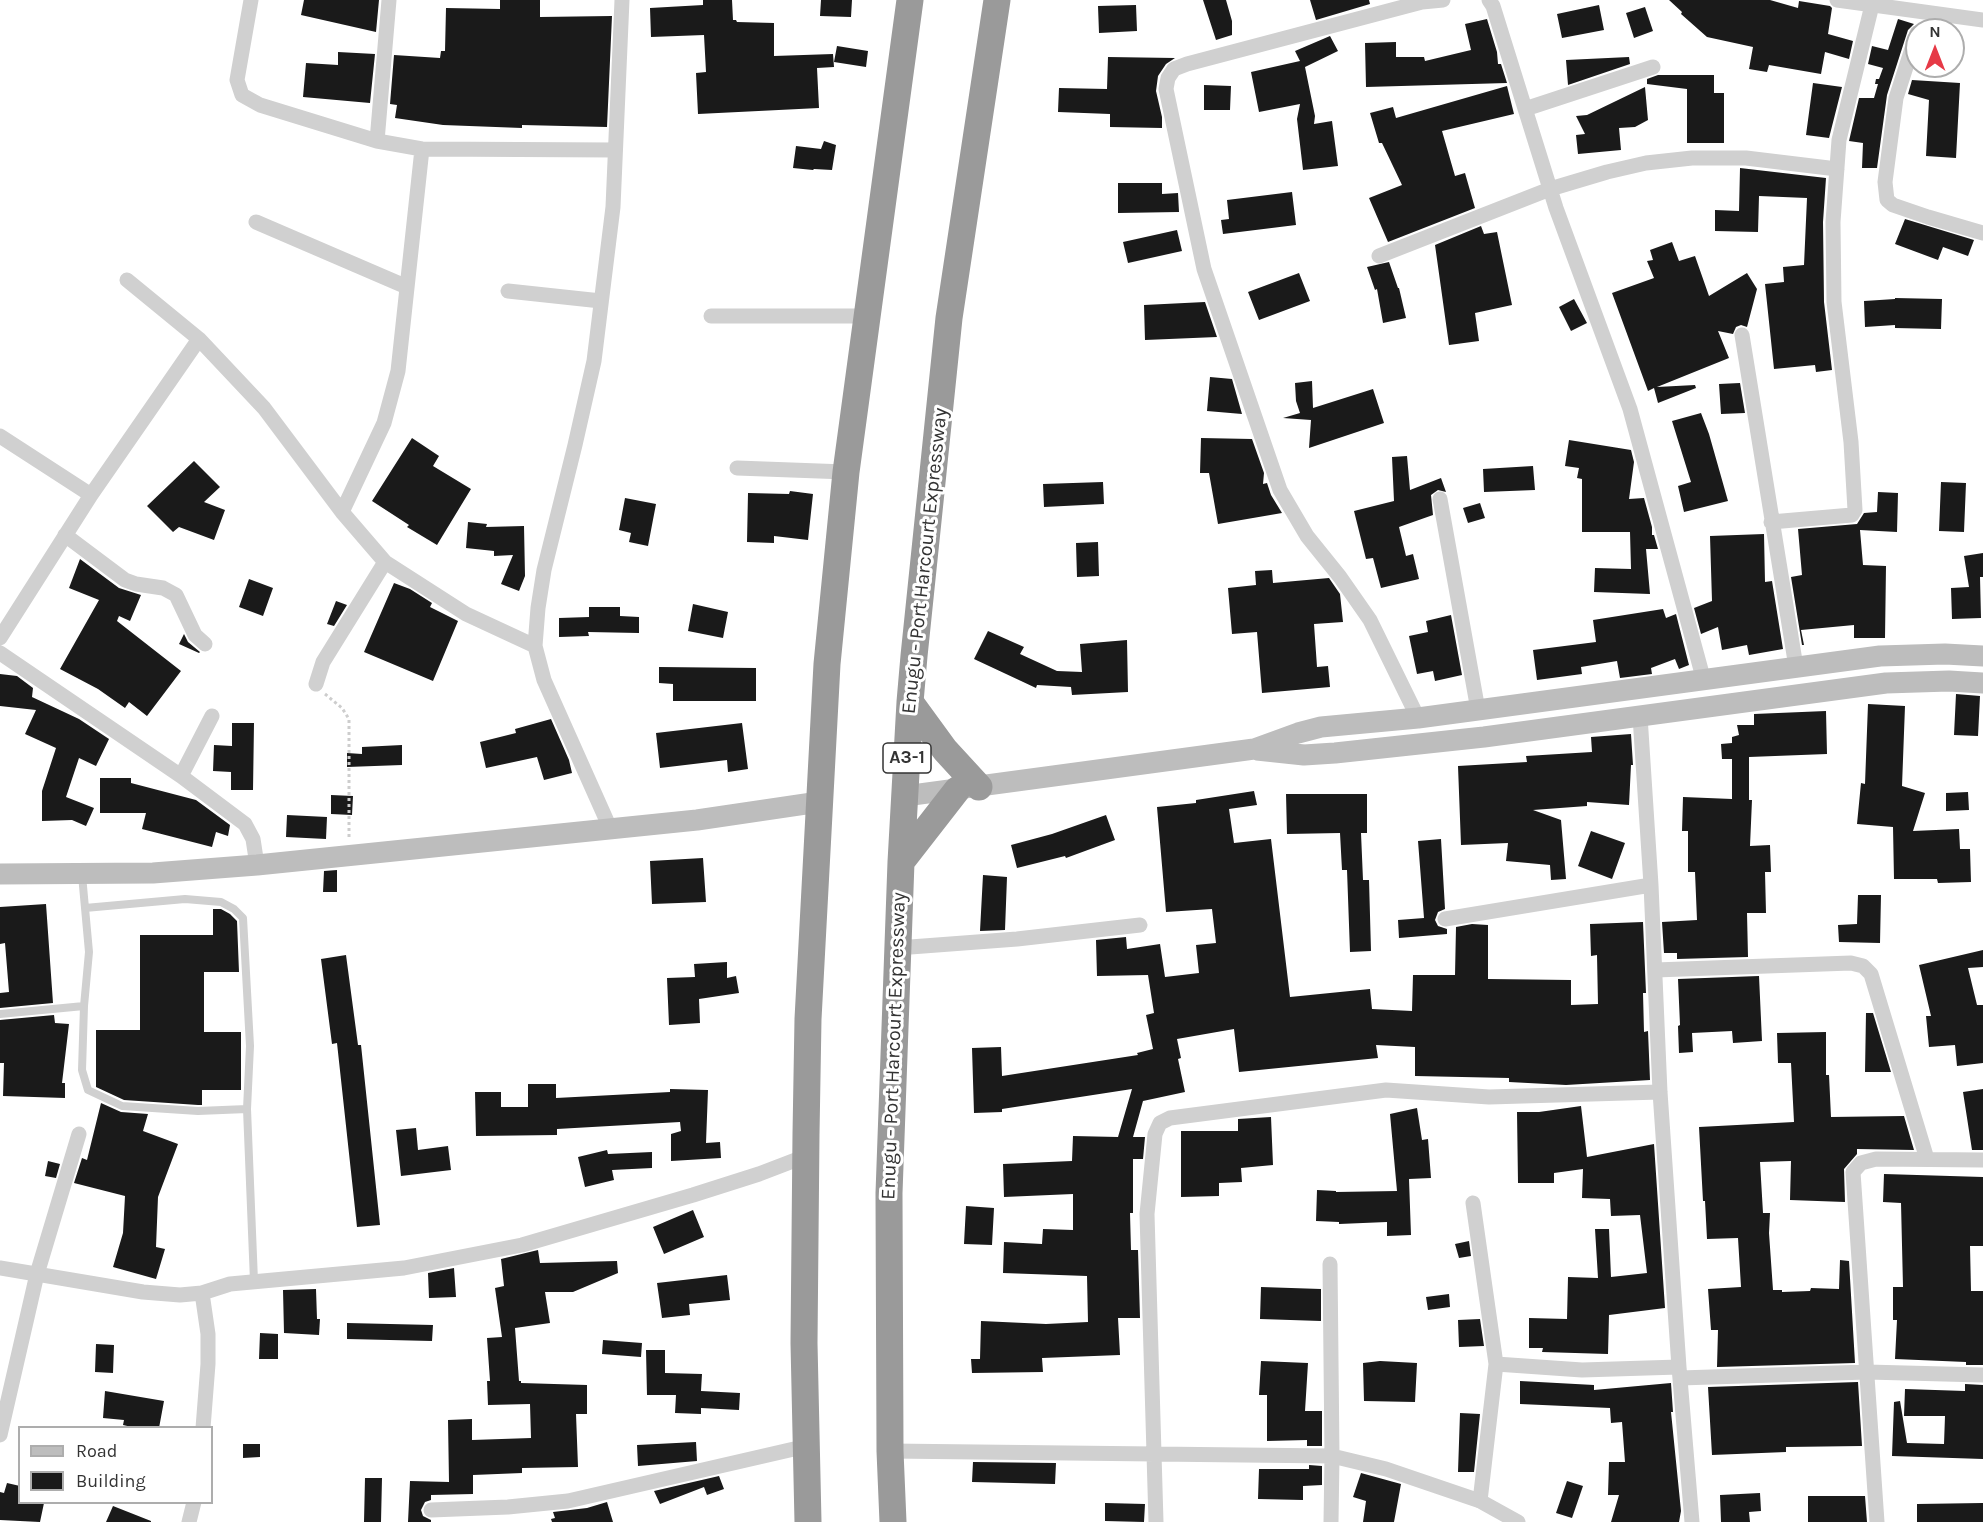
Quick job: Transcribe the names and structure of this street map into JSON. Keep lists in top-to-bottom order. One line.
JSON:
{"streets":{"highway":["Enugu - Port Harcourt Expressway","A3-1"]},"legend":["Road","Building"],"north":"top"}
